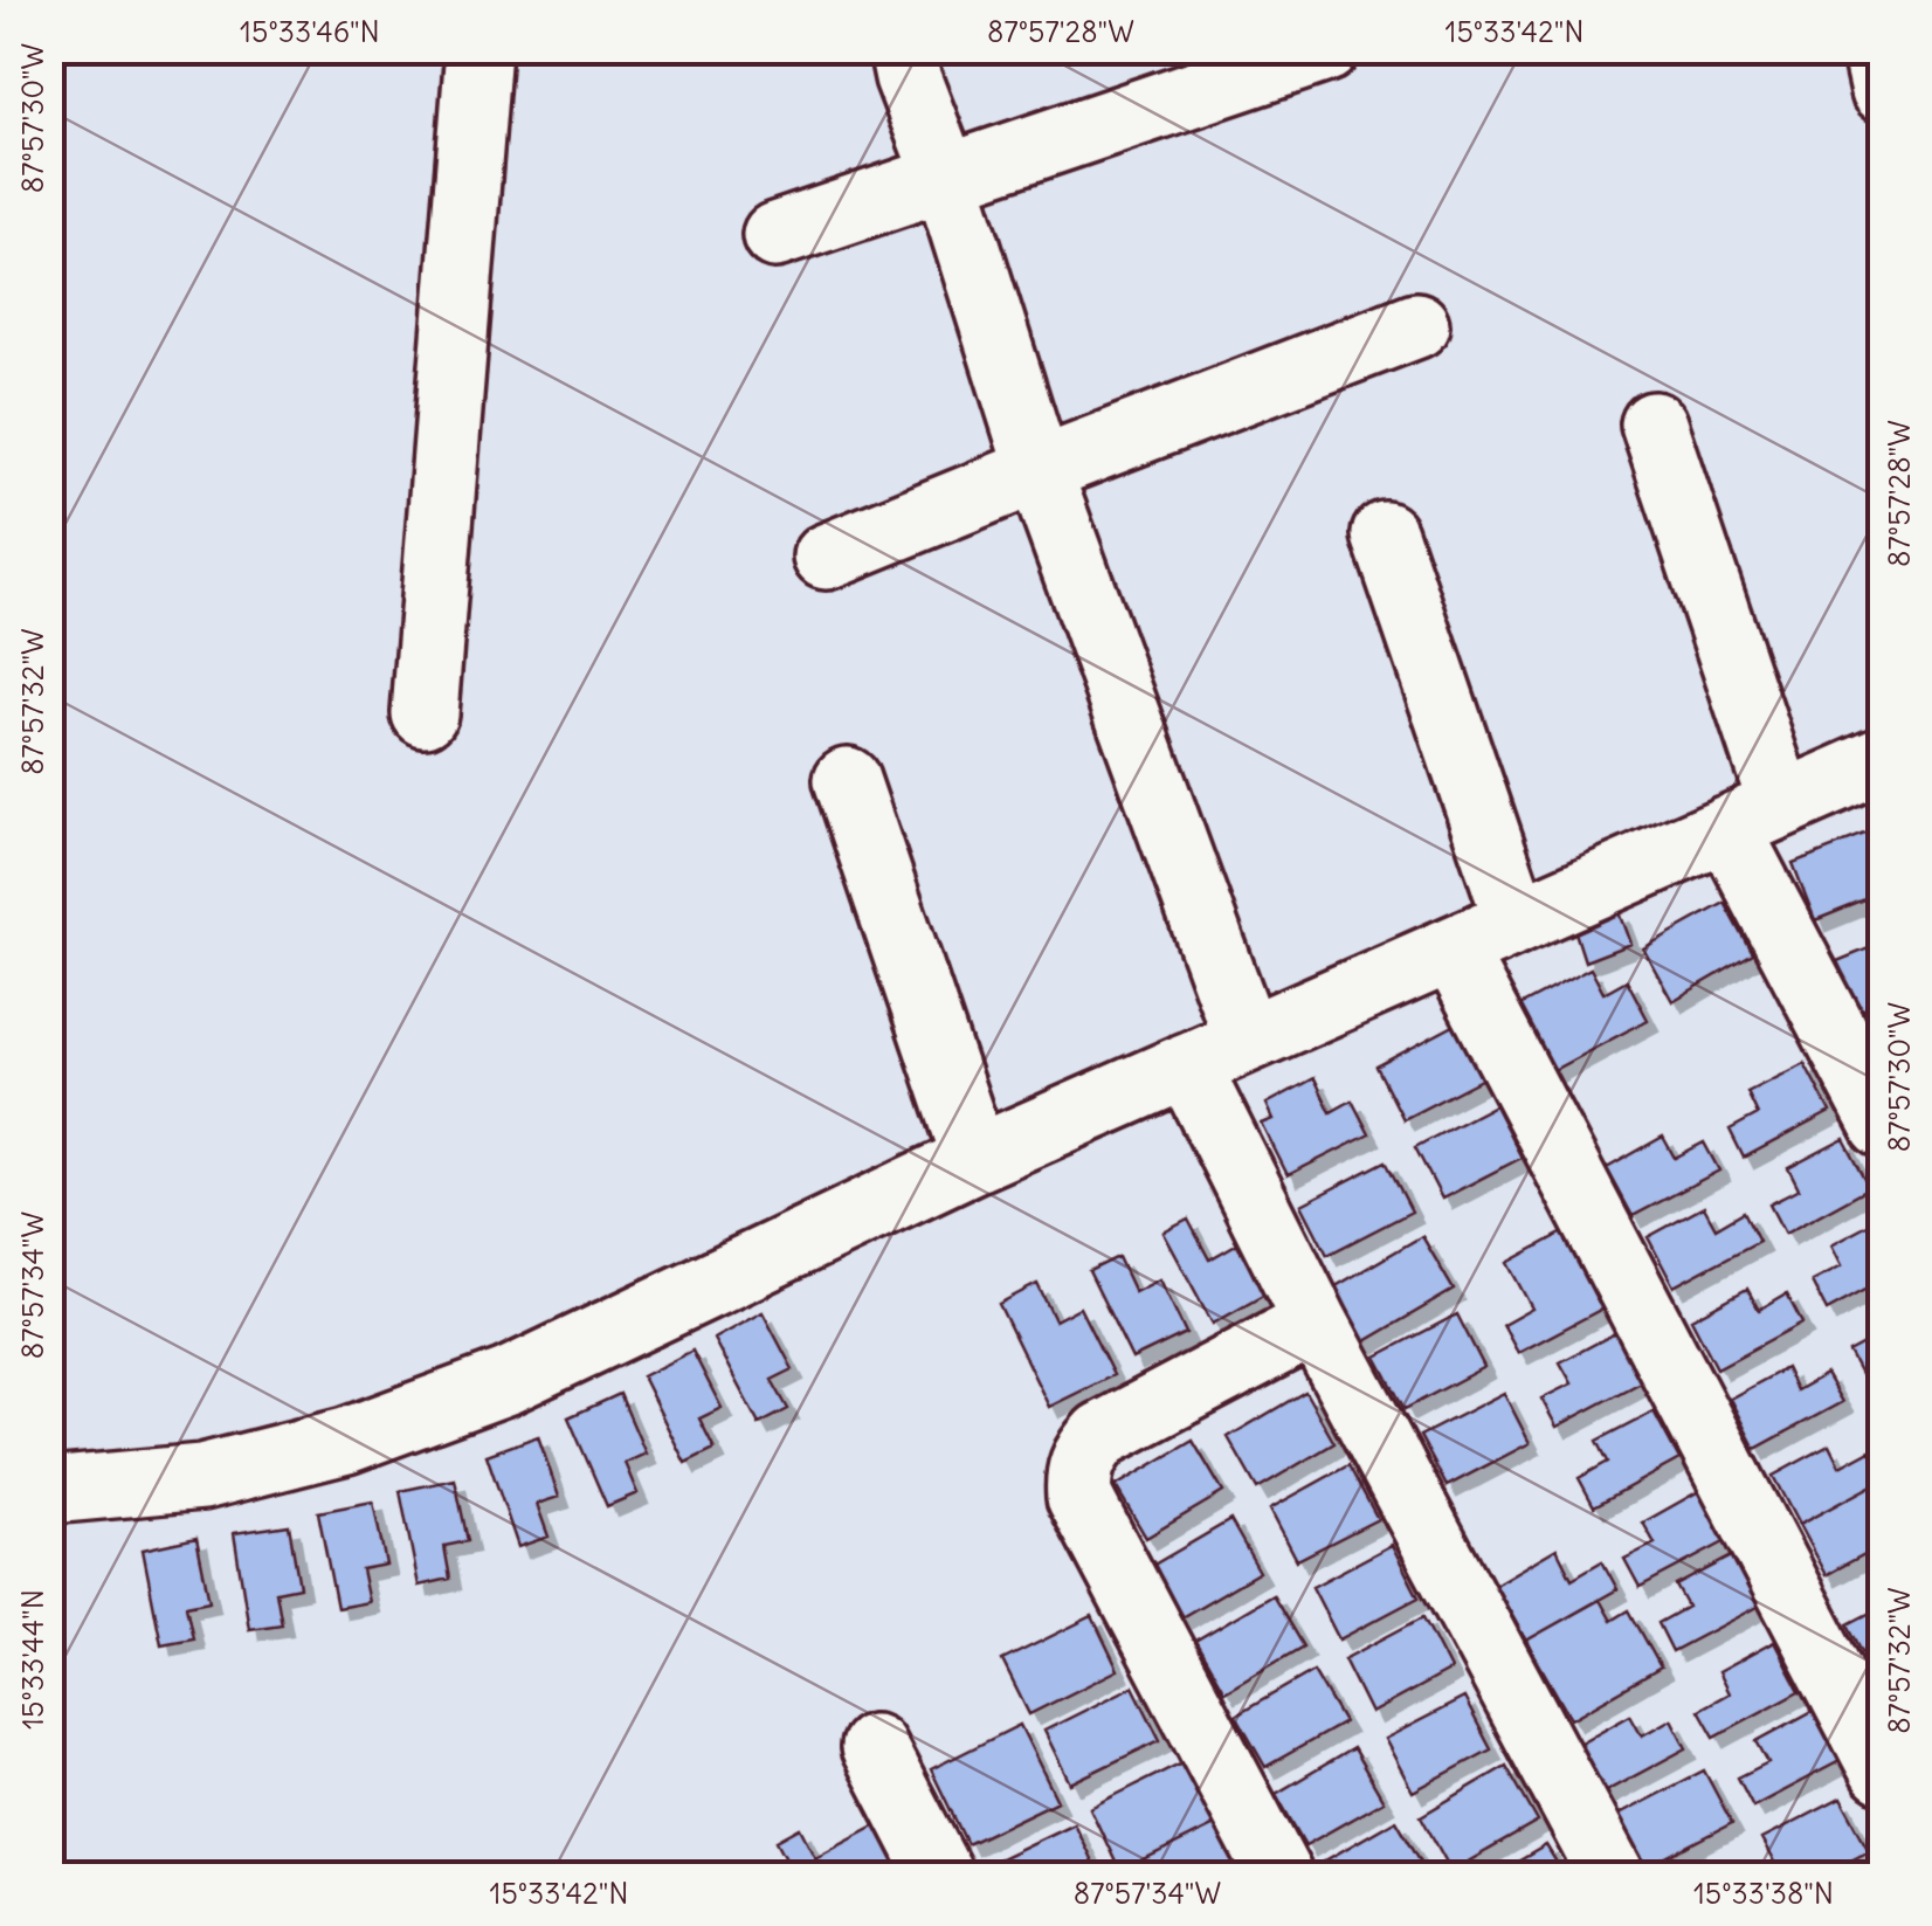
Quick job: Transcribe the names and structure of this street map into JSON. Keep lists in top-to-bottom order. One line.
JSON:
{"coordinates":["15°33'46\"N","87°57'28\"W","15°33'42\"N","87°57'30\"W","87°57'32\"W","87°57'34\"W","15°33'44\"N","15°33'38\"N"]}
